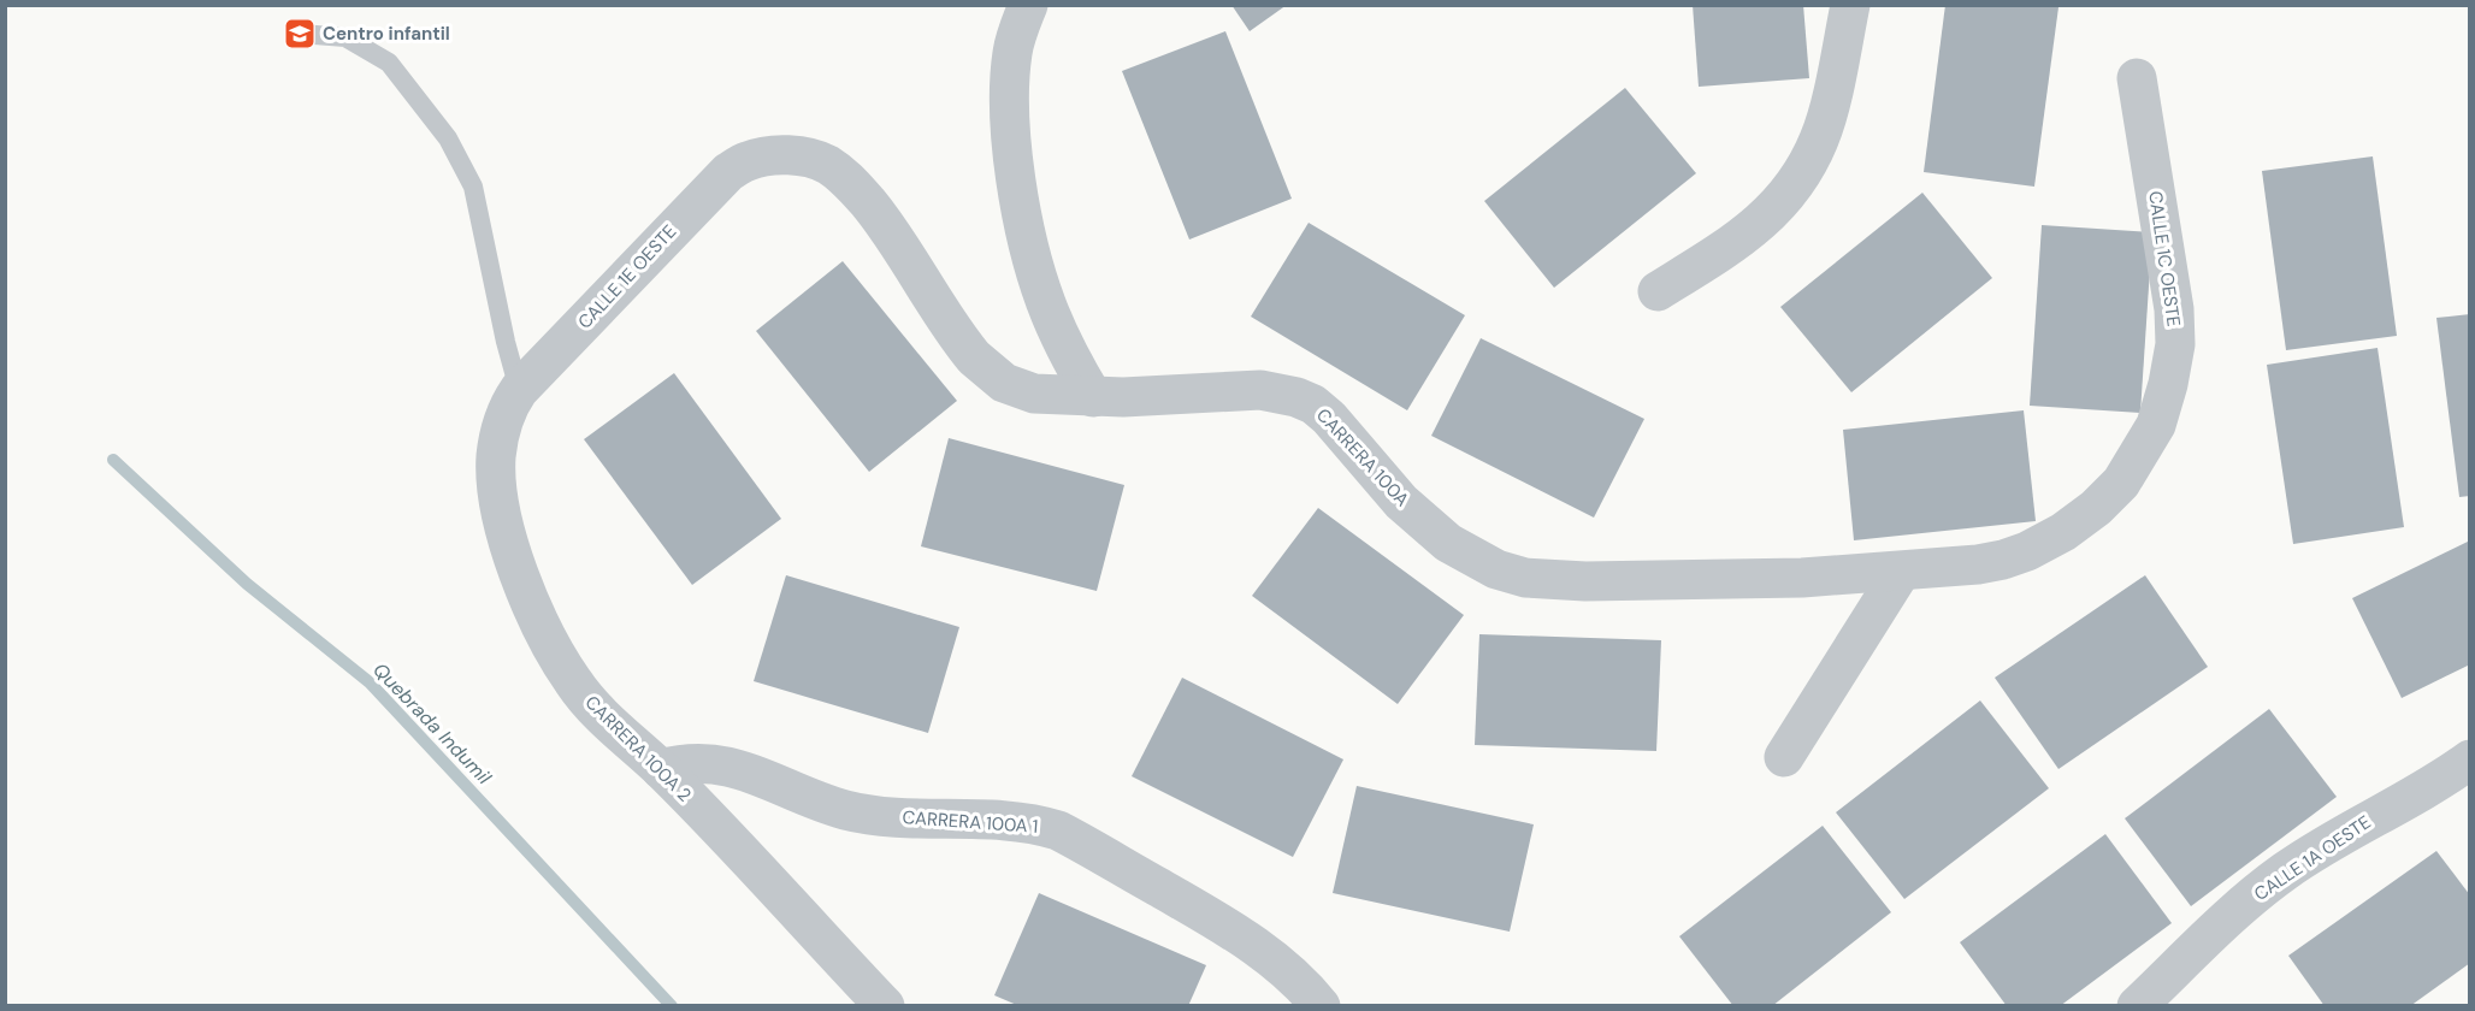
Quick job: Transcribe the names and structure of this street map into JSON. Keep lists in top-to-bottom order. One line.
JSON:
{"streets":{"street":["CALLE 1C OESTE","CALLE 1E OESTE","CARRERA 100A","CARRERA 100A 2","CARRERA 100A 1","CALLE 1A OESTE"]},"crossings":[["CALLE 1C OESTE","CARRERA 100A"],["CALLE 1E OESTE","CARRERA 100A"],["CALLE 1E OESTE","CARRERA 100A 2"],["CARRERA 100A 2","CARRERA 100A 1"]],"water":["Quebrada Indumil"],"places":{"school or university":["Centro infantil"]}}
